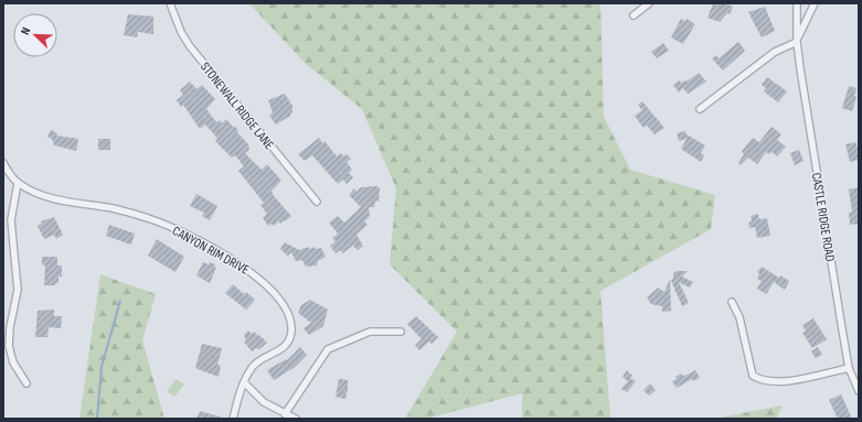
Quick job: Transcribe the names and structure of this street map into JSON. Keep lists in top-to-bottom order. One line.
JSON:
{"streets":{"street":["STONEWALL RIDGE LANE","CASTLE RIDGE ROAD","CANYON RIM DRIVE"]},"north":"top left"}
